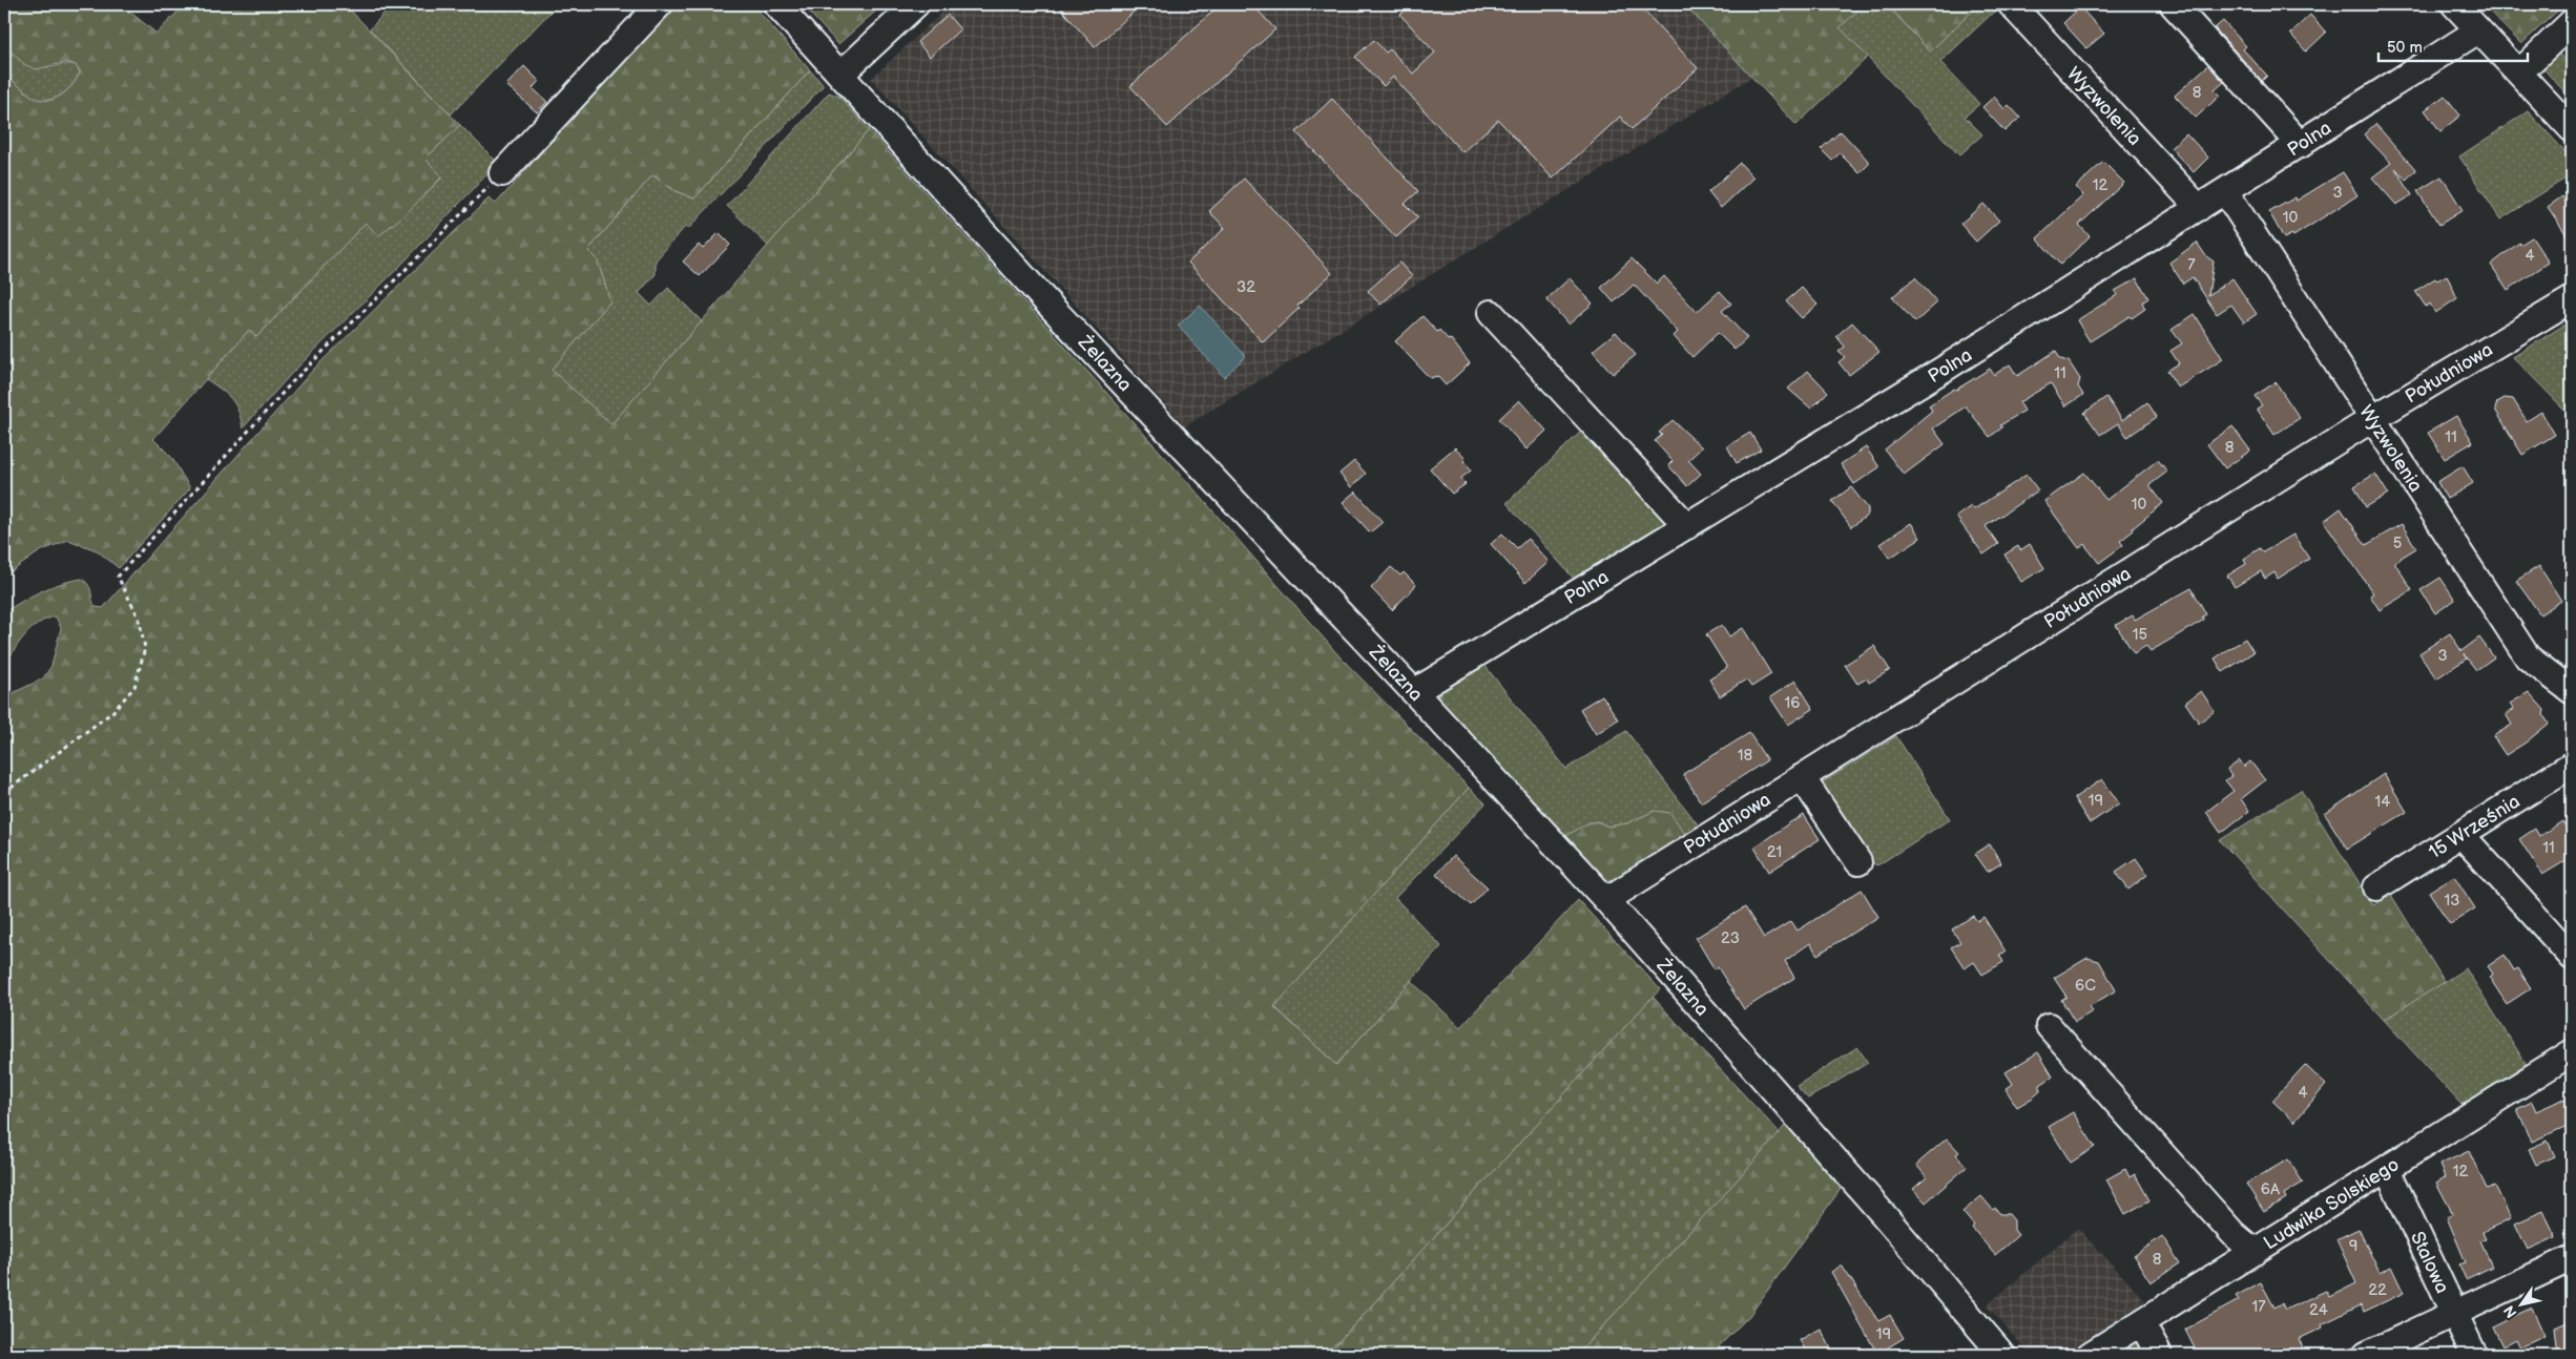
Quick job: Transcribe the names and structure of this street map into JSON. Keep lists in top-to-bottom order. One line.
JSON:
{"streets":{"street":["Wyzwolenia","Polna","Żelazna","Południowa","15 Września","Ludwika Solskiego","Stalowa"]},"crossings":[["Wyzwolenia","Polna"],["Wyzwolenia","Południowa"],["Polna","Żelazna"],["Żelazna","Południowa"],["Ludwika Solskiego","Stalowa"]],"house_numbers":["8","12","3","10","4","7","32","11","11","8","10","5","15","3","16","18","19","14","11","21","13","23","6C","4","12","6A","9","8","22","17","24","19"],"scale_bar":"50 m","north":"bottom left"}
